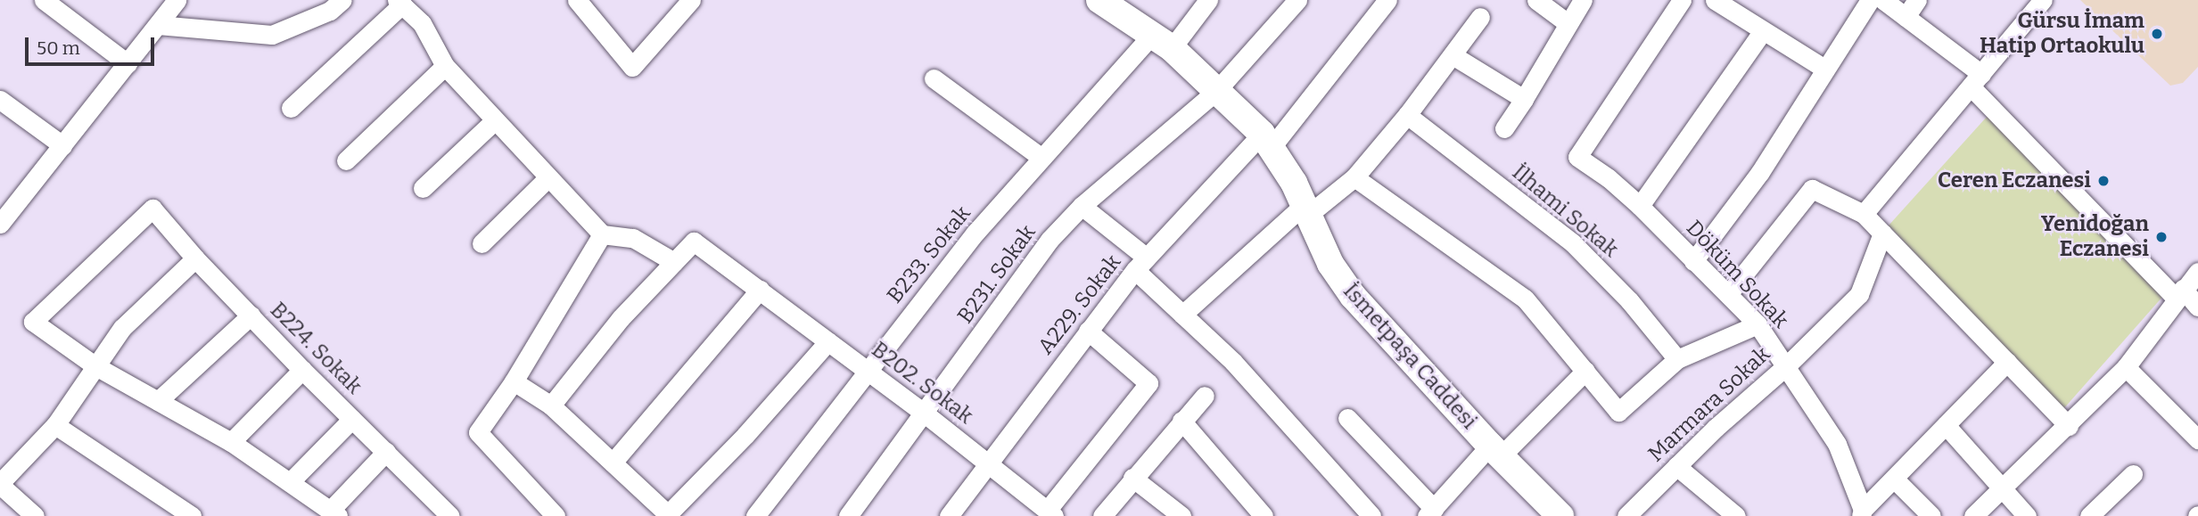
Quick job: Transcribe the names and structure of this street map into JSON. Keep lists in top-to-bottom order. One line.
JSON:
{"streets":{"main road":["İsmetpaşa Caddesi"],"street":["İlhami Sokak","B233. Sokak","B231. Sokak","Döküm Sokak","A229. Sokak","B224. Sokak","B202. Sokak","Marmara Sokak"]},"crossings":[["B233. Sokak","İsmetpaşa Caddesi"],["B233. Sokak","B202. Sokak"],["B231. Sokak","İsmetpaşa Caddesi"],["B231. Sokak","B202. Sokak"],["Döküm Sokak","Marmara Sokak"],["A229. Sokak","İsmetpaşa Caddesi"],["A229. Sokak","B202. Sokak"]],"places":["Gürsu İmam Hatip Ortaokulu","Ceren Eczanesi","Yenidoğan Eczanesi"],"scale_bar":"50 m"}
